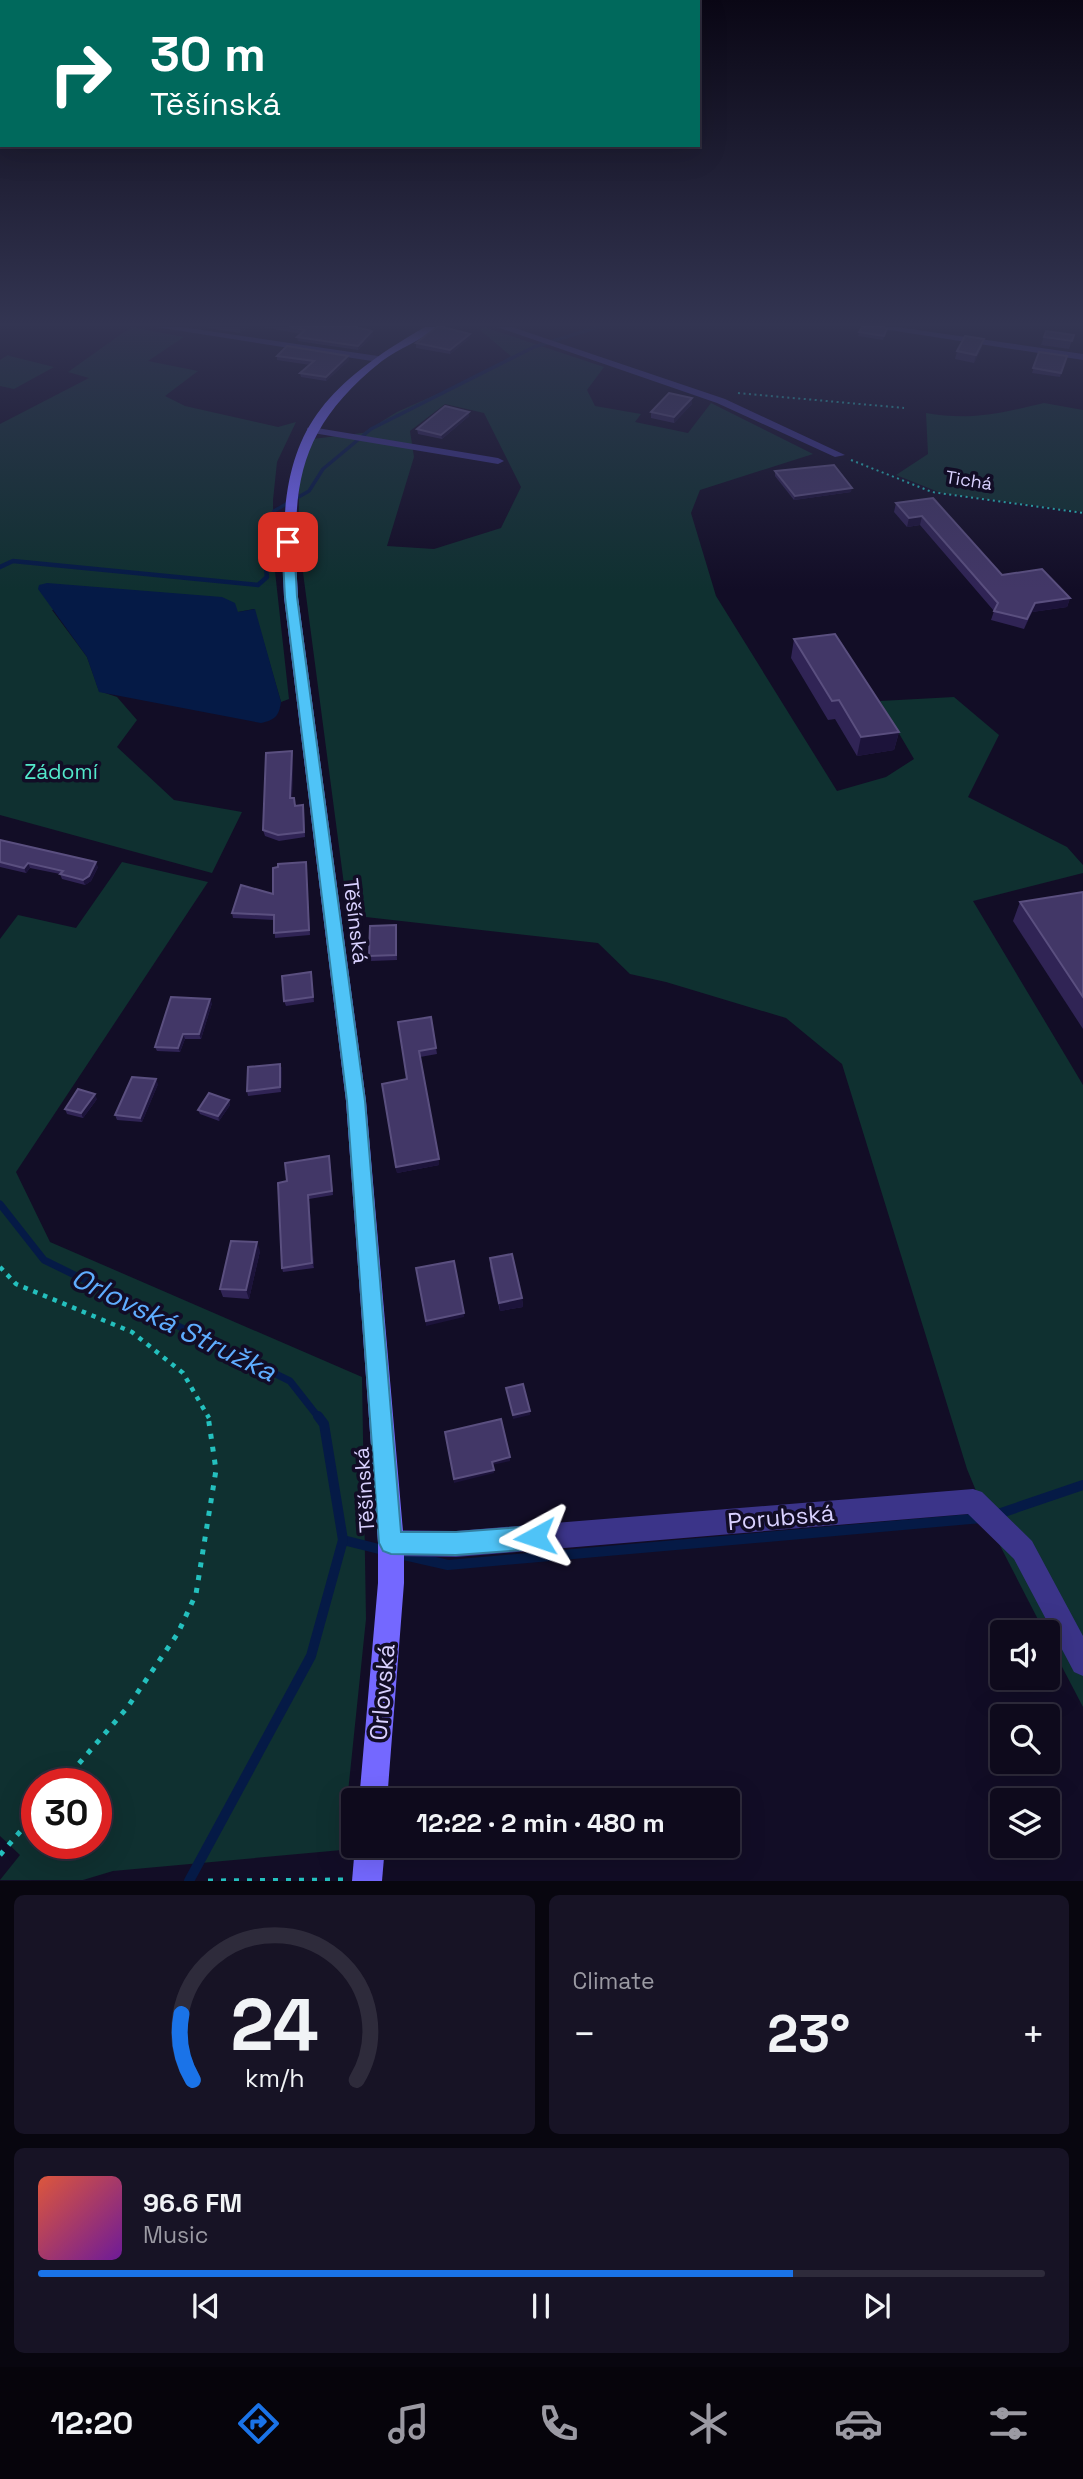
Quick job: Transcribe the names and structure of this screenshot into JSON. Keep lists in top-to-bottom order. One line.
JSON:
{"streets":{"main road":["Těšínská","Orlovská"],"street":["Porubská"],"path":["Tichá"]},"crossings":[["Těšínská","Porubská"],["Těšínská","Orlovská"]],"water":["Orlovská Stružka"],"parks":["Zádomí"],"page":{"turn":["30 m","Těšínská"],"limit":"30","trip":"12:22 · 2 min · 480 m","tile":"Climate","heat":["−","23°","+"],"song":["96.6 FM","Music"],"tabs":"12:20","gauge":["24","km/h"]}}
